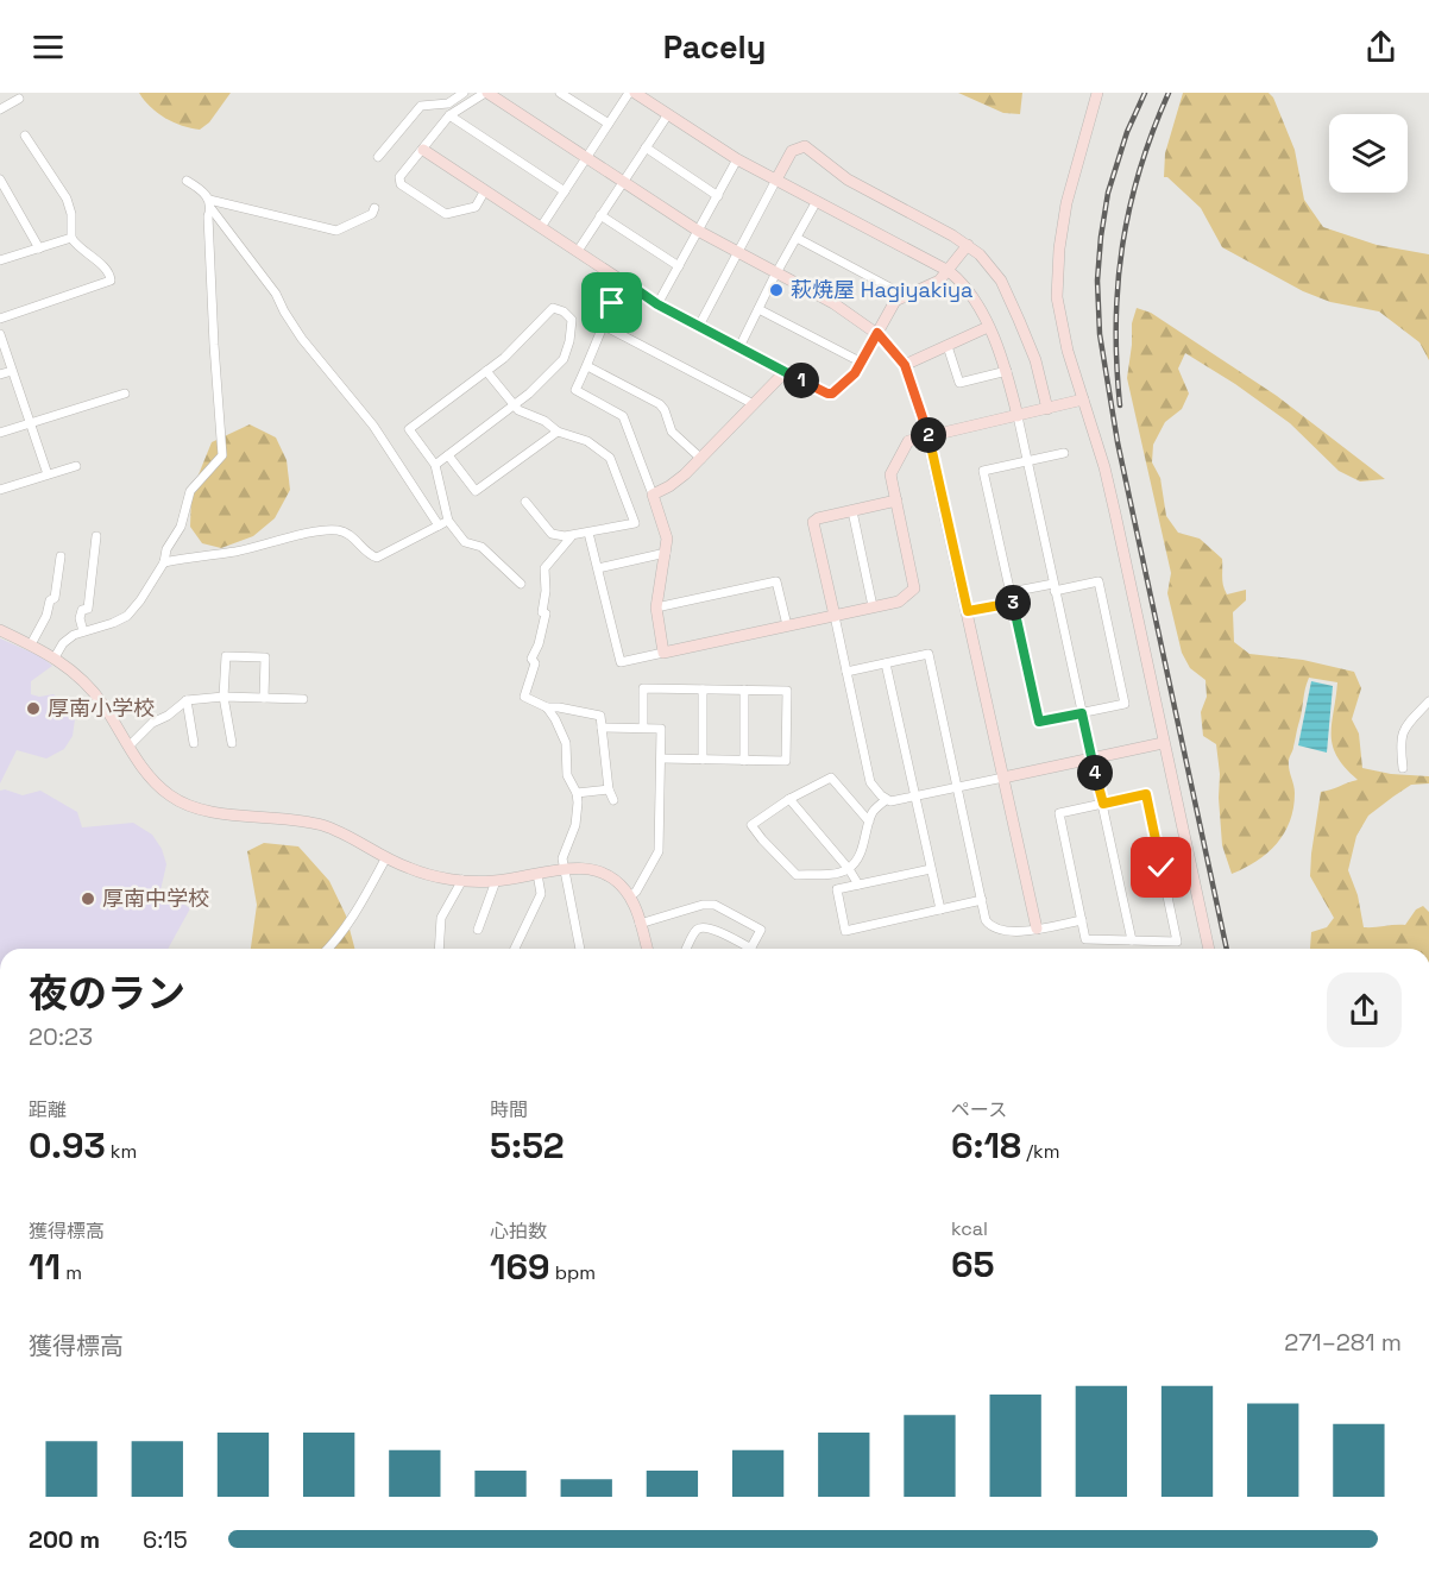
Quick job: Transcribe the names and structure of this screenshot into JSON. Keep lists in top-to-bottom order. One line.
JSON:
{"places":["萩焼屋 Hagiyakiya","厚南小学校","厚南中学校"],"page":{"header":"Pacely","pins":["1","2","3","4"],"heading":["夜のラン","20:23"],"stats":[["距離","0.93 km"],["時間","5:52"],["ペース","6:18 /km"],["獲得標高","11 m"],["心拍数","169 bpm"],["kcal","65"]],"chart":["獲得標高","271–281 m"],"list":[{"name":"200 m","note":"6:15"}]}}
